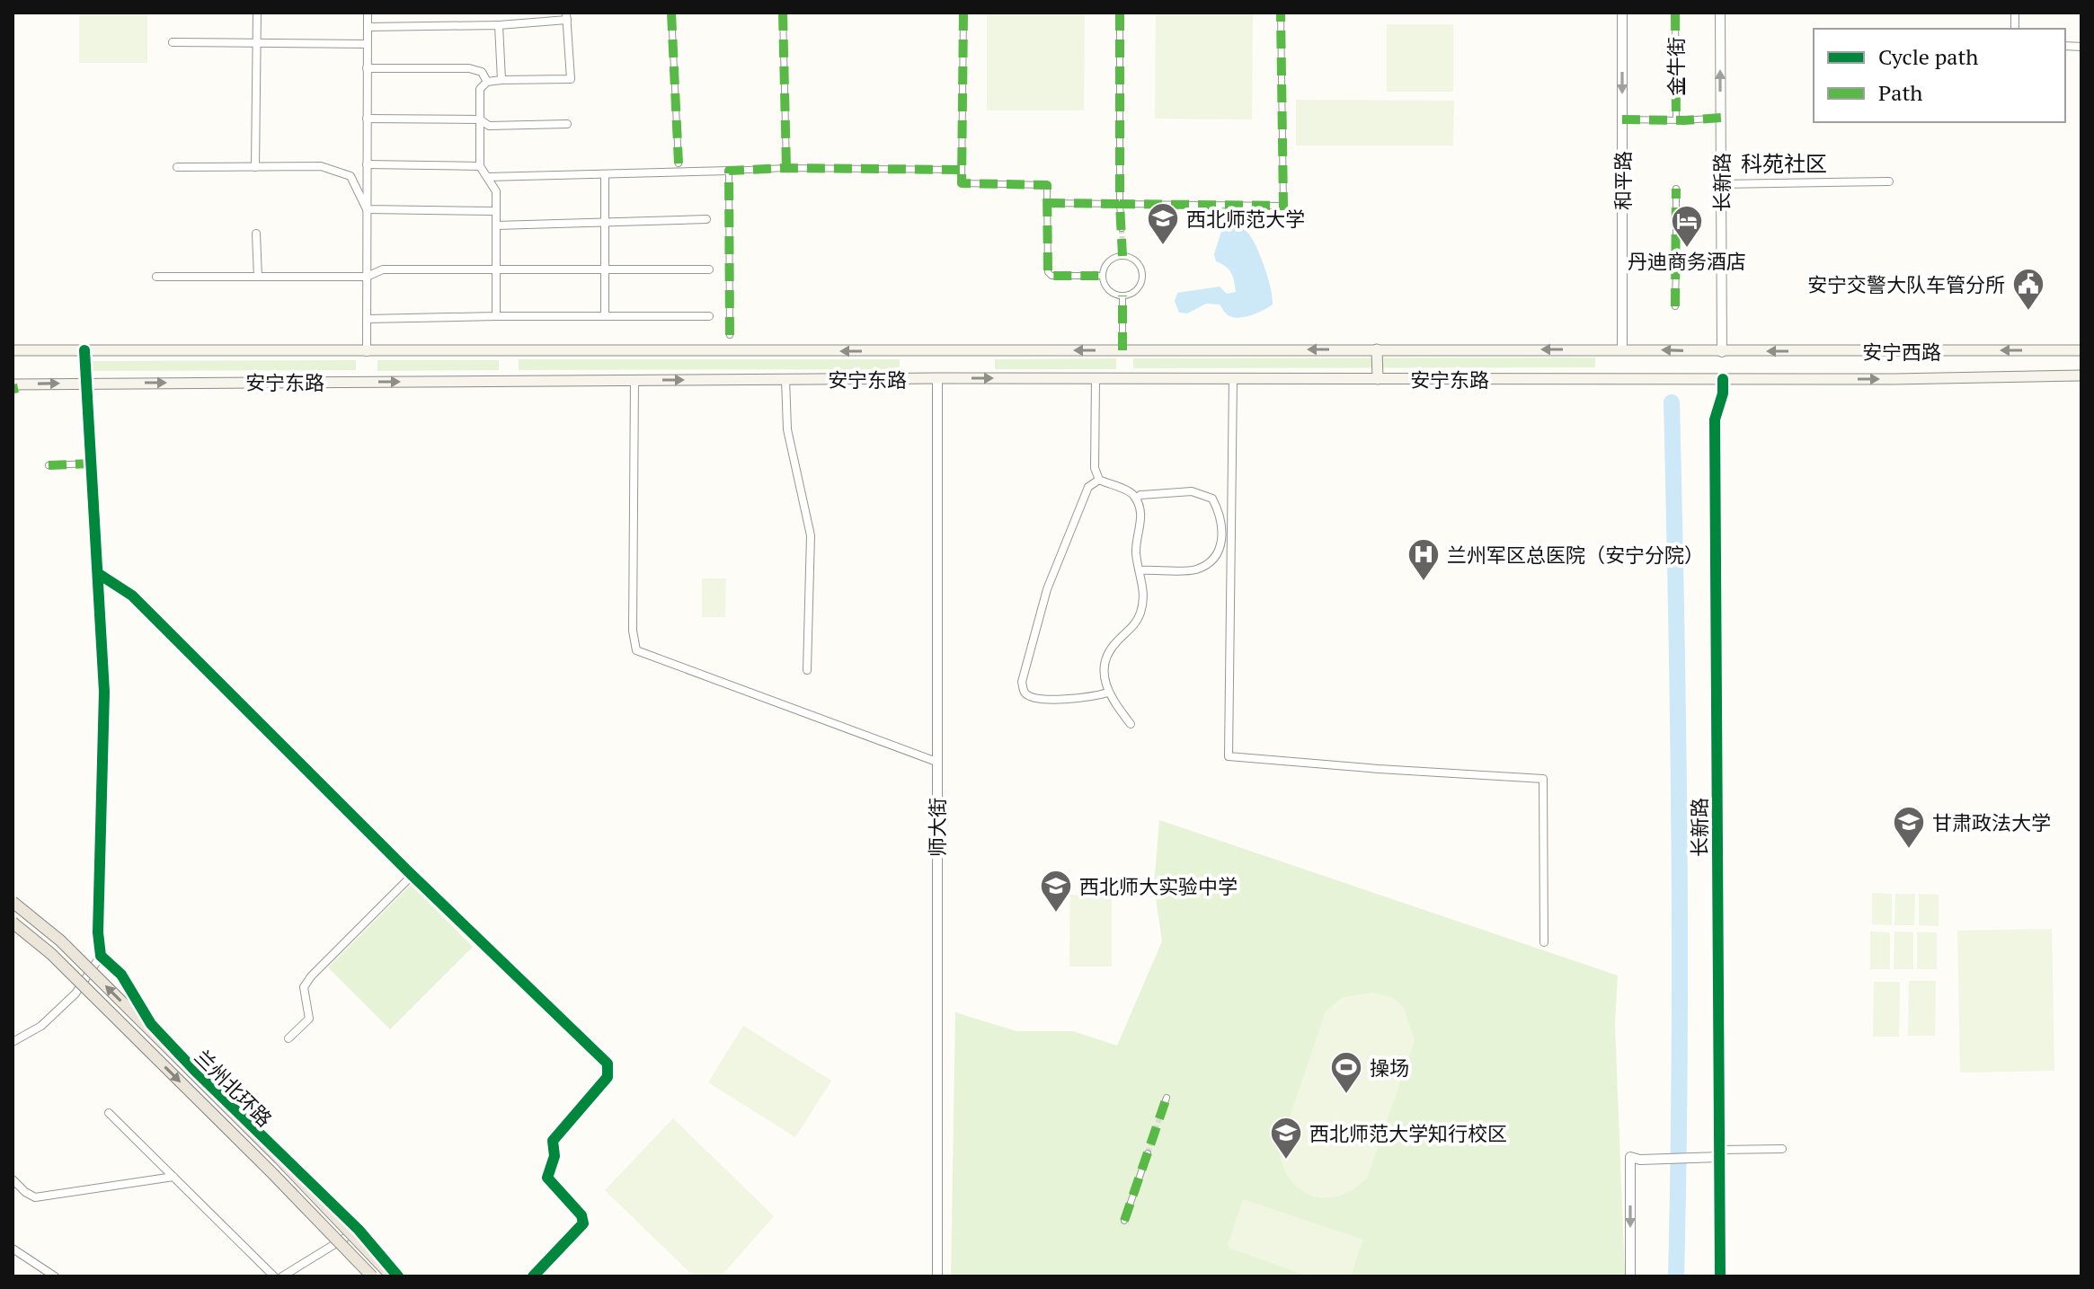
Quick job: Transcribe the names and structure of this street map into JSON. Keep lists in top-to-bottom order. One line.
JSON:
{"streets":{"highway":["兰州北环路"],"main road":["安宁西路","安宁东路"],"street":["金牛街","和平路","长新路","师大街"]},"crossings":[["金牛街","和平路"],["金牛街","长新路"],["和平路","安宁东路"],["长新路","安宁西路"],["长新路","安宁东路"],["安宁西路","安宁东路"],["安宁东路","师大街"]],"districts":["科苑社区"],"places":{"school or university":["西北师范大学","甘肃政法大学","西北师大实验中学","西北师范大学知行校区"],"hotel":["丹迪商务酒店"],"public building":["安宁交警大队车管分所"],"hospital":["兰州军区总医院（安宁分院）"],"sports":["操场"]},"legend":["Cycle path","Path"]}
